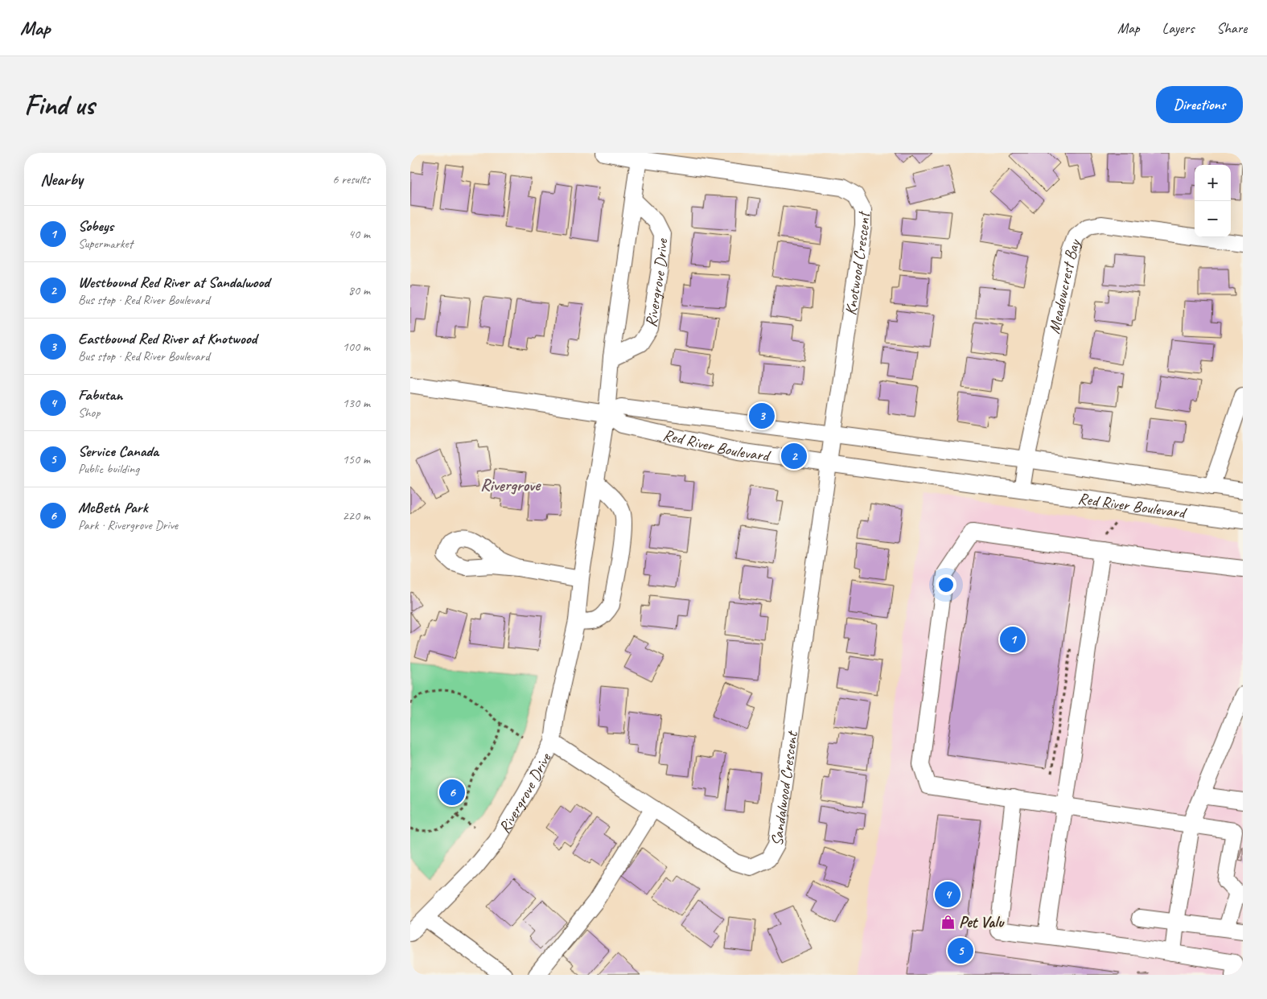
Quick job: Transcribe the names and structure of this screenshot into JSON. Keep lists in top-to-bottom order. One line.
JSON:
{"streets":{"street":["Knotwood Crescent","Rivergrove Drive","Meadowcrest Bay","Red River Boulevard","Sandalwood Crescent"]},"crossings":[["Knotwood Crescent","Rivergrove Drive"],["Knotwood Crescent","Red River Boulevard"],["Rivergrove Drive","Red River Boulevard"],["Rivergrove Drive","Sandalwood Crescent"],["Meadowcrest Bay","Red River Boulevard"],["Red River Boulevard","Sandalwood Crescent"]],"districts":["Rivergrove"],"places":{"shop":["Pet Valu"]},"page":{"header":"Map","nav":["Map","Layers","Share"],"buttons":"Directions","title":"Find us","heading":["Nearby","6 results"],"map_buttons":["+","−"],"list":[{"mark":"1","name":"Sobeys","note":"Supermarket","value":"40 m"},{"mark":"2","name":"Westbound Red River at Sandalwood","note":"Bus stop · Red River Boulevard","value":"80 m"},{"mark":"3","name":"Eastbound Red River at Knotwood","note":"Bus stop · Red River Boulevard","value":"100 m"},{"mark":"4","name":"Fabutan","note":"Shop","value":"130 m"},{"mark":"5","name":"Service Canada","note":"Public building","value":"150 m"},{"mark":"6","name":"McBeth Park","note":"Park · Rivergrove Drive","value":"220 m"}],"pins":["3","2","1","6","4","5"]}}
